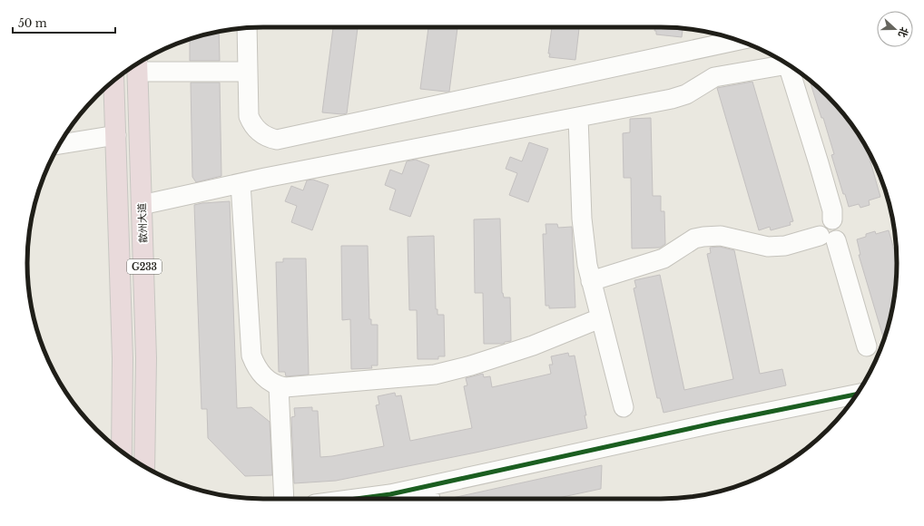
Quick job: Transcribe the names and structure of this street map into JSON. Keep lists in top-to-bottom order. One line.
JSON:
{"streets":{"highway":["歙州大道","G233"]},"scale_bar":"50 m","north":"right"}
